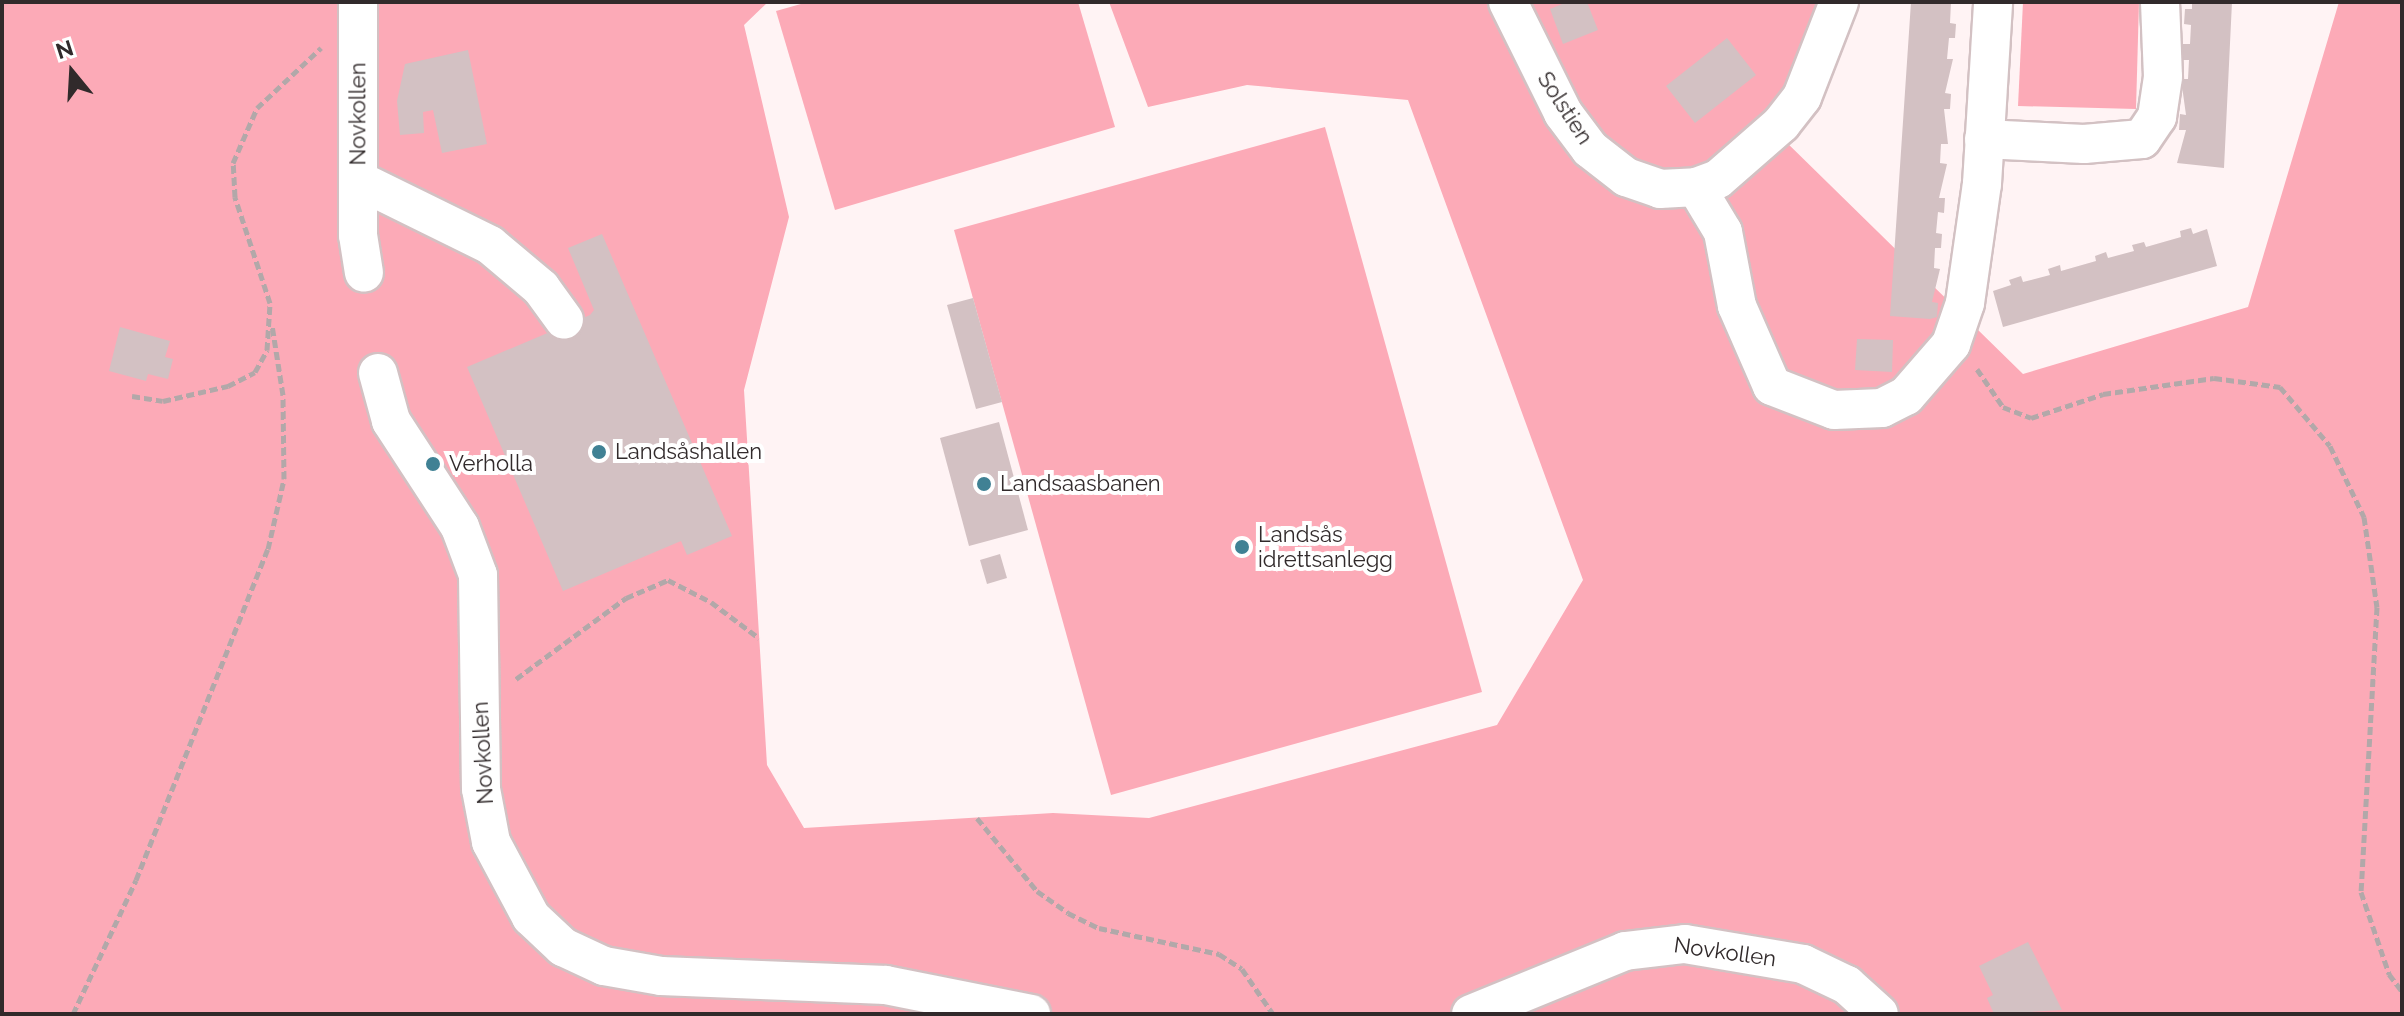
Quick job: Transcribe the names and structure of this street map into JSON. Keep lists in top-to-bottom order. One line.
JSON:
{"streets":{"street":["Solstien","Novkollen"]},"places":["Landsåshallen","Verholla","Landsaasbanen","Landsås idrettsanlegg"],"north":"top"}
